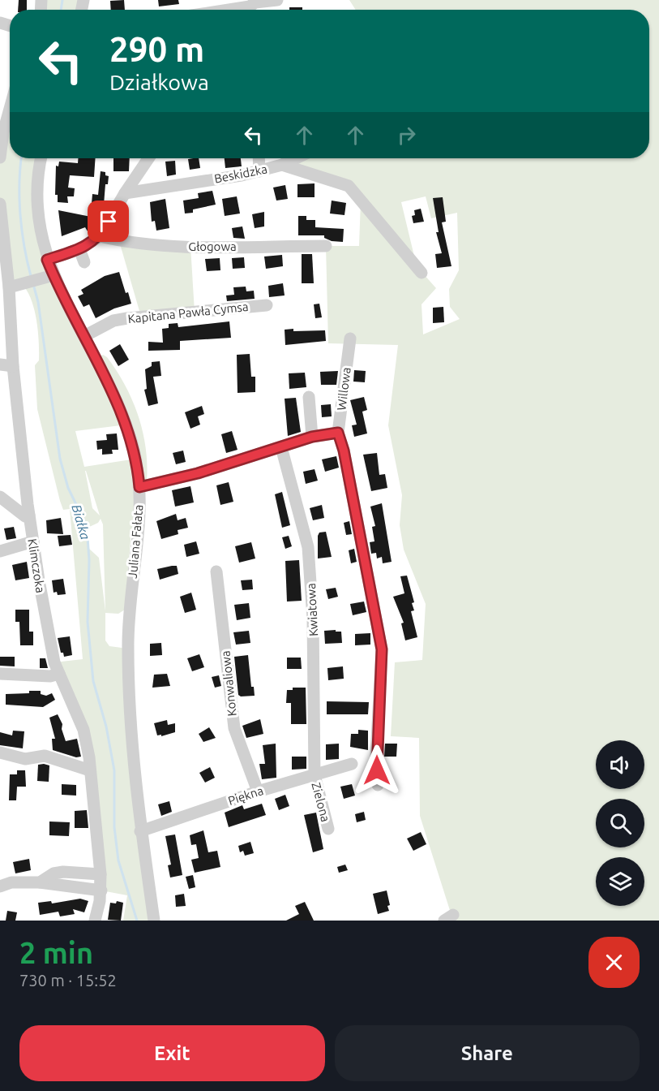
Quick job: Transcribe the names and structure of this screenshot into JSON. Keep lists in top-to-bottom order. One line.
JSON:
{"streets":{"street":["Beskidzka","Głogowa","Kapitana Pawła Cymsa","Willowa","Juliana Fałata","Klimczoka","Kwiatowa","Konwaliowa","Piękna","Zielona"]},"crossings":[["Kapitana Pawła Cymsa","Juliana Fałata"],["Juliana Fałata","Piękna"],["Kwiatowa","Piękna"],["Kwiatowa","Zielona"],["Konwaliowa","Piękna"],["Piękna","Zielona"]],"water":["Białka"],"page":{"turn":["290 m","Działkowa"],"heading":["2 min","730 m · 15:52"],"buttons":["Exit","Share"]}}
